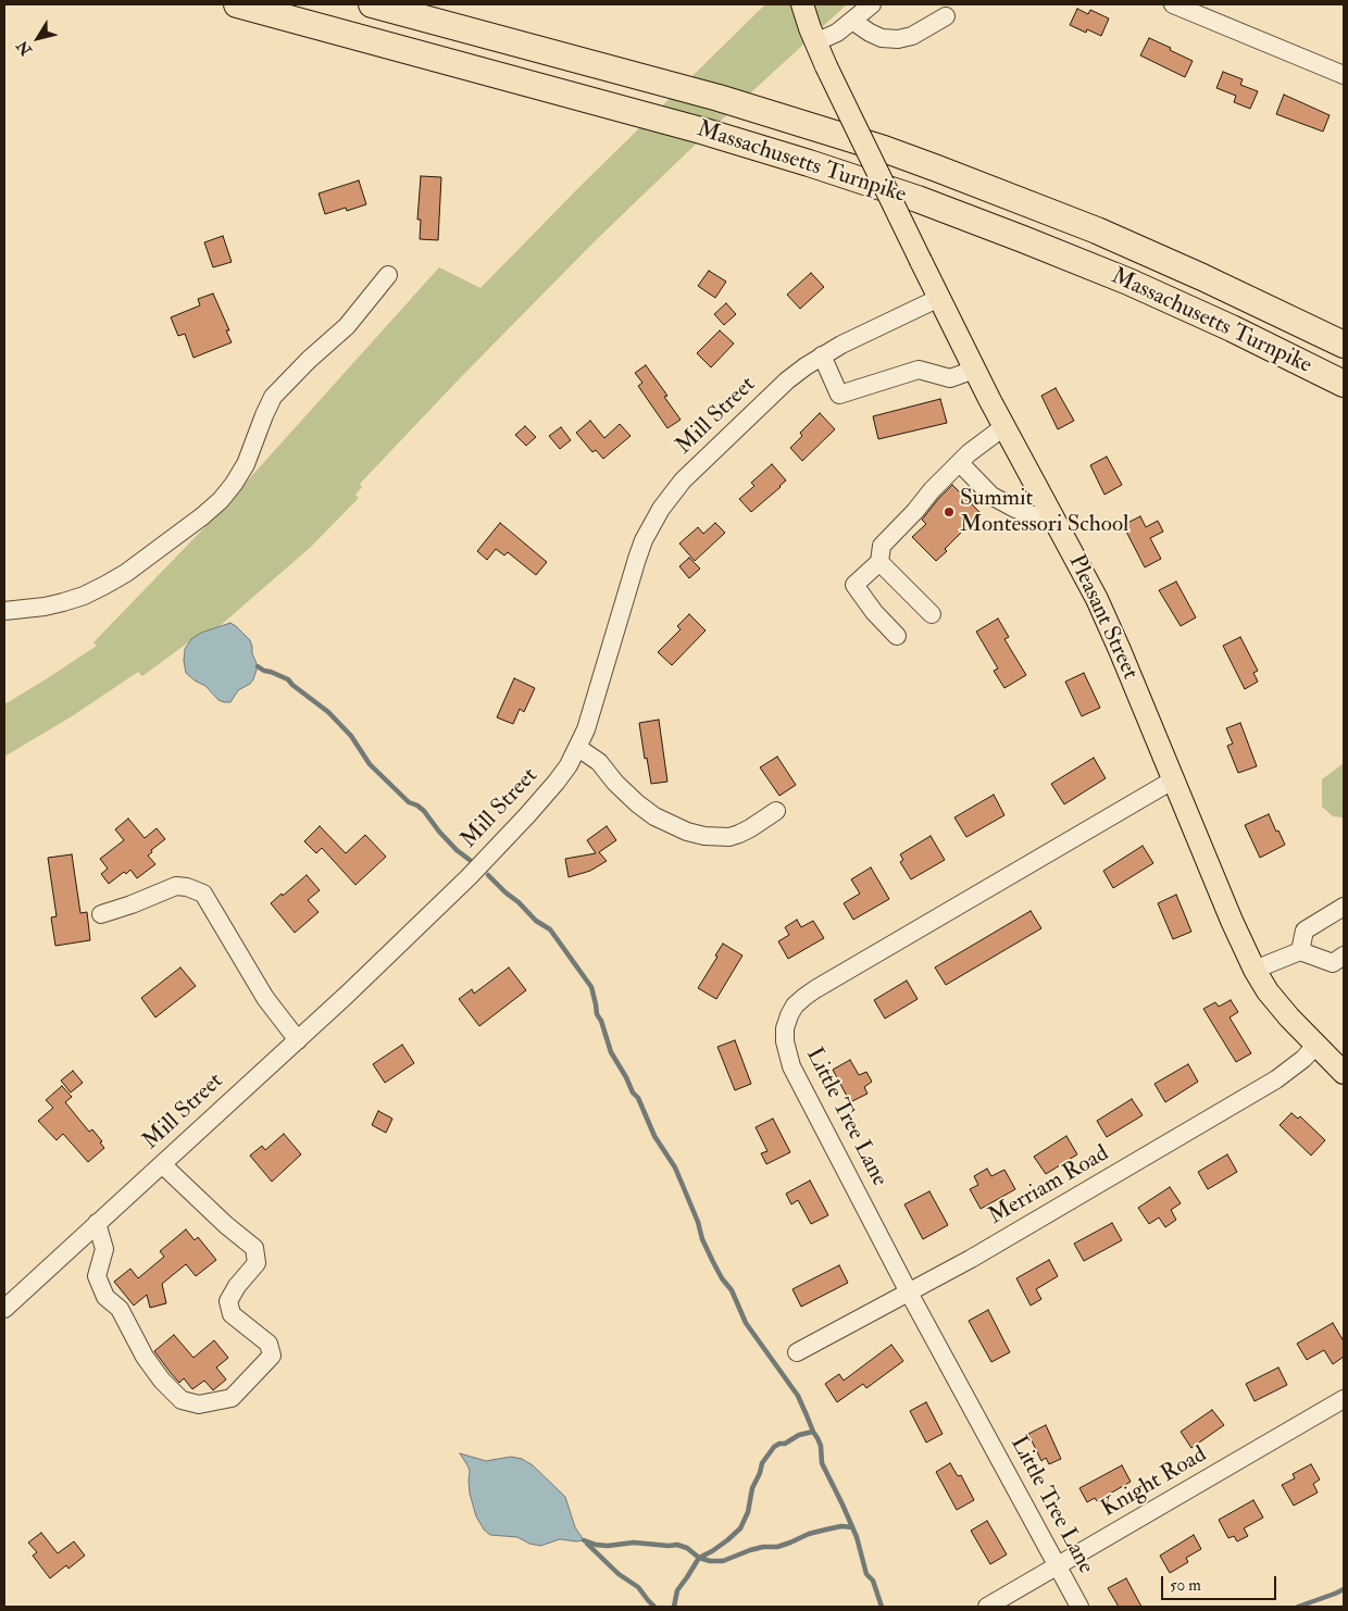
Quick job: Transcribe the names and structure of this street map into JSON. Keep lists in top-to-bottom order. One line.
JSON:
{"streets":{"highway":["Massachusetts Turnpike"],"main road":["Pleasant Street"],"street":["Mill Street","Little Tree Lane","Merriam Road","Knight Road"]},"crossings":[["Mill Street","Pleasant Street"],["Pleasant Street","Little Tree Lane"],["Pleasant Street","Merriam Road"],["Little Tree Lane","Merriam Road"],["Little Tree Lane","Knight Road"]],"places":["Summit Montessori School"],"scale_bar":"50 m","north":"bottom left"}
